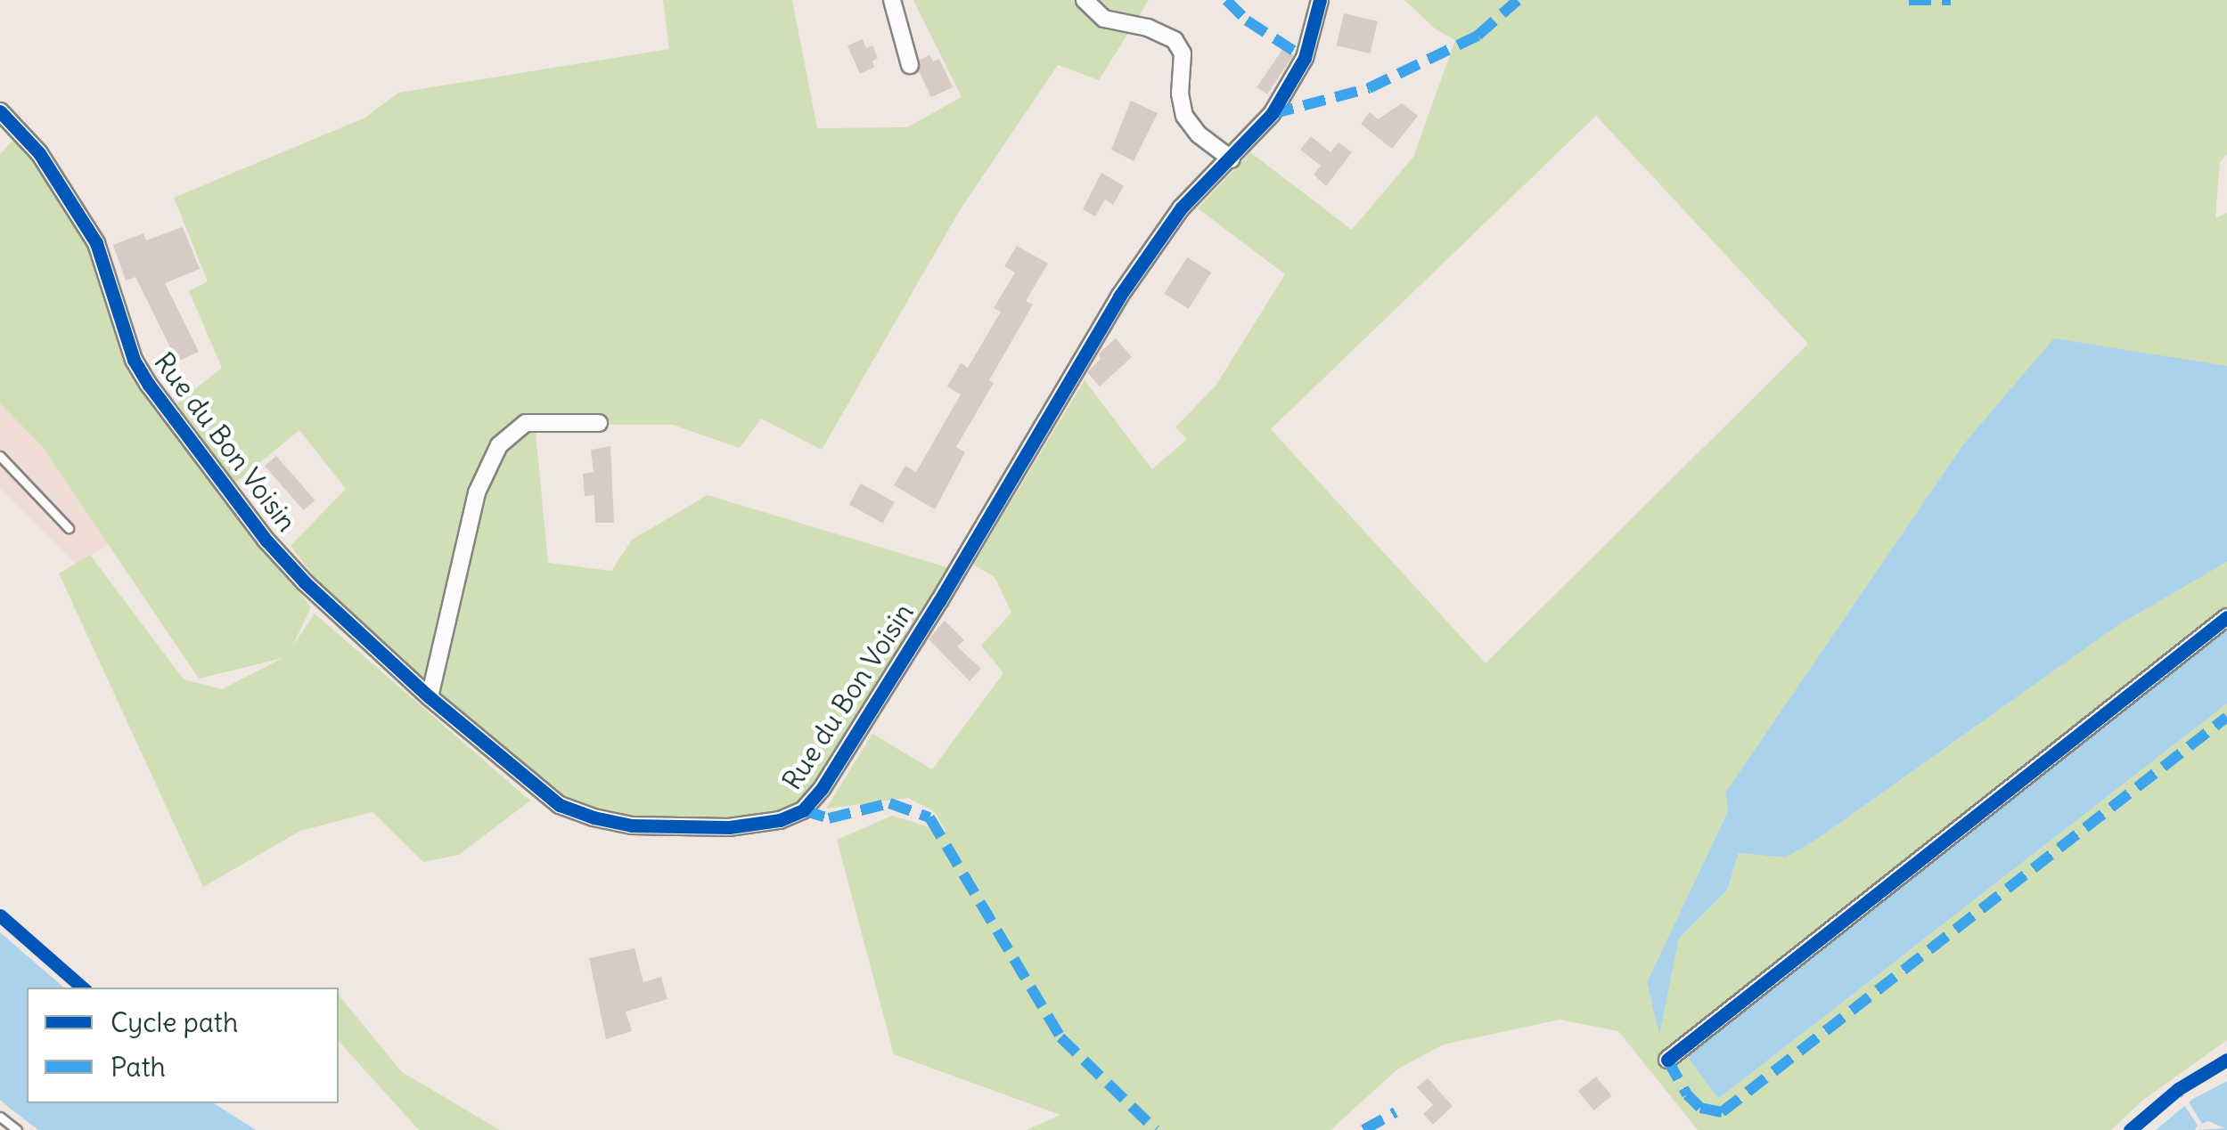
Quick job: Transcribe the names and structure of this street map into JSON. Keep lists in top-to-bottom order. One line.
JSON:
{"streets":{"street":["Rue du Bon Voisin"]},"legend":["Cycle path","Path"]}
